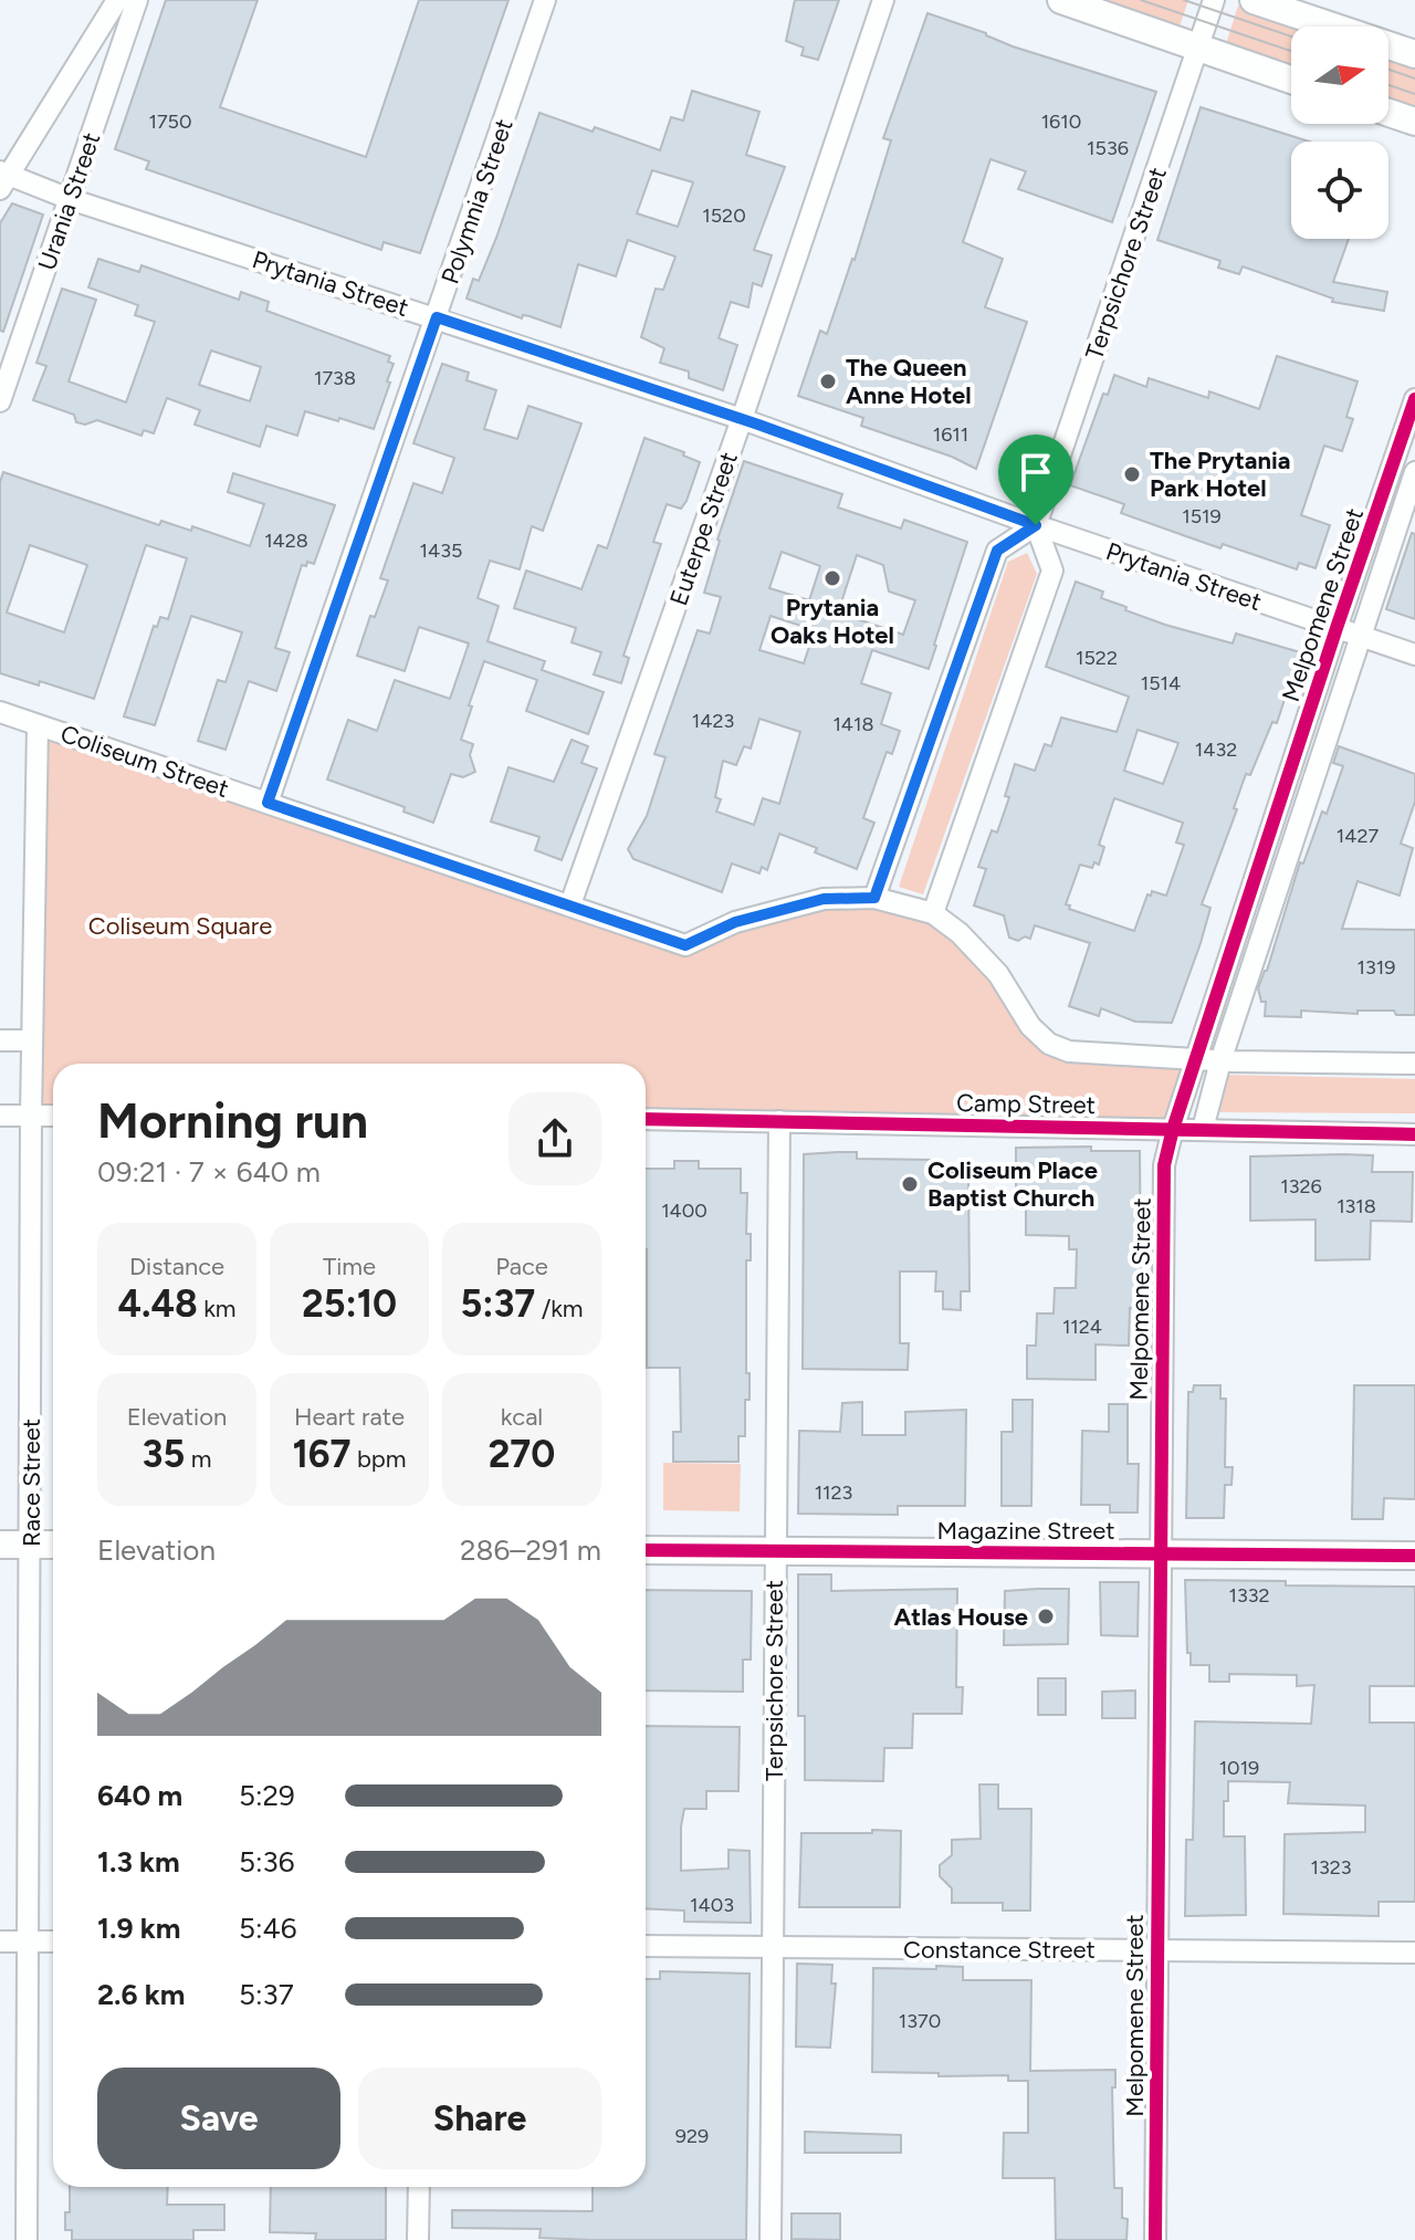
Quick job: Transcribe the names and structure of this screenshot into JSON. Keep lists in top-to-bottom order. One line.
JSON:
{"streets":{"street":["Urania Street","Polymnia Street","Terpsichore Street","Prytania Street","Euterpe Street","Melpomene Street","Coliseum Street","Camp Street","Race Street","Magazine Street","Constance Street"]},"crossings":[["Urania Street","Prytania Street"],["Polymnia Street","Prytania Street"],["Polymnia Street","Coliseum Street"],["Terpsichore Street","Prytania Street"],["Terpsichore Street","Camp Street"],["Terpsichore Street","Magazine Street"],["Terpsichore Street","Constance Street"],["Prytania Street","Euterpe Street"],["Prytania Street","Melpomene Street"],["Euterpe Street","Coliseum Street"],["Melpomene Street","Coliseum Street"],["Melpomene Street","Camp Street"],["Melpomene Street","Magazine Street"],["Melpomene Street","Constance Street"],["Coliseum Street","Race Street"]],"parks":["Coliseum Square"],"places":["The Queen Anne Hotel","The Prytania Park Hotel","Prytania Oaks Hotel","Coliseum Place Baptist Church","Atlas House"],"house_numbers":["1750","1610","1536","1520","1738","1611","1519","1428","1435","1522","1514","1423","1418","1432","1427","1319","1326","1318","1400","1124","1123","1332","1019","1323","1403","1370","929"],"north":"right","page":{"heading":["Morning run","09:21 · 7 × 640 m"],"stats":[["Distance","4.48 km"],["Time","25:10"],["Pace","5:37 /km"],["Elevation","35 m"],["Heart rate","167 bpm"],["kcal","270"]],"chart":["Elevation","286–291 m"],"list":[{"name":"640 m","note":"5:29"},{"name":"1.3 km","note":"5:36"},{"name":"1.9 km","note":"5:46"},{"name":"2.6 km","note":"5:37"}],"buttons":["Save","Share"]}}
